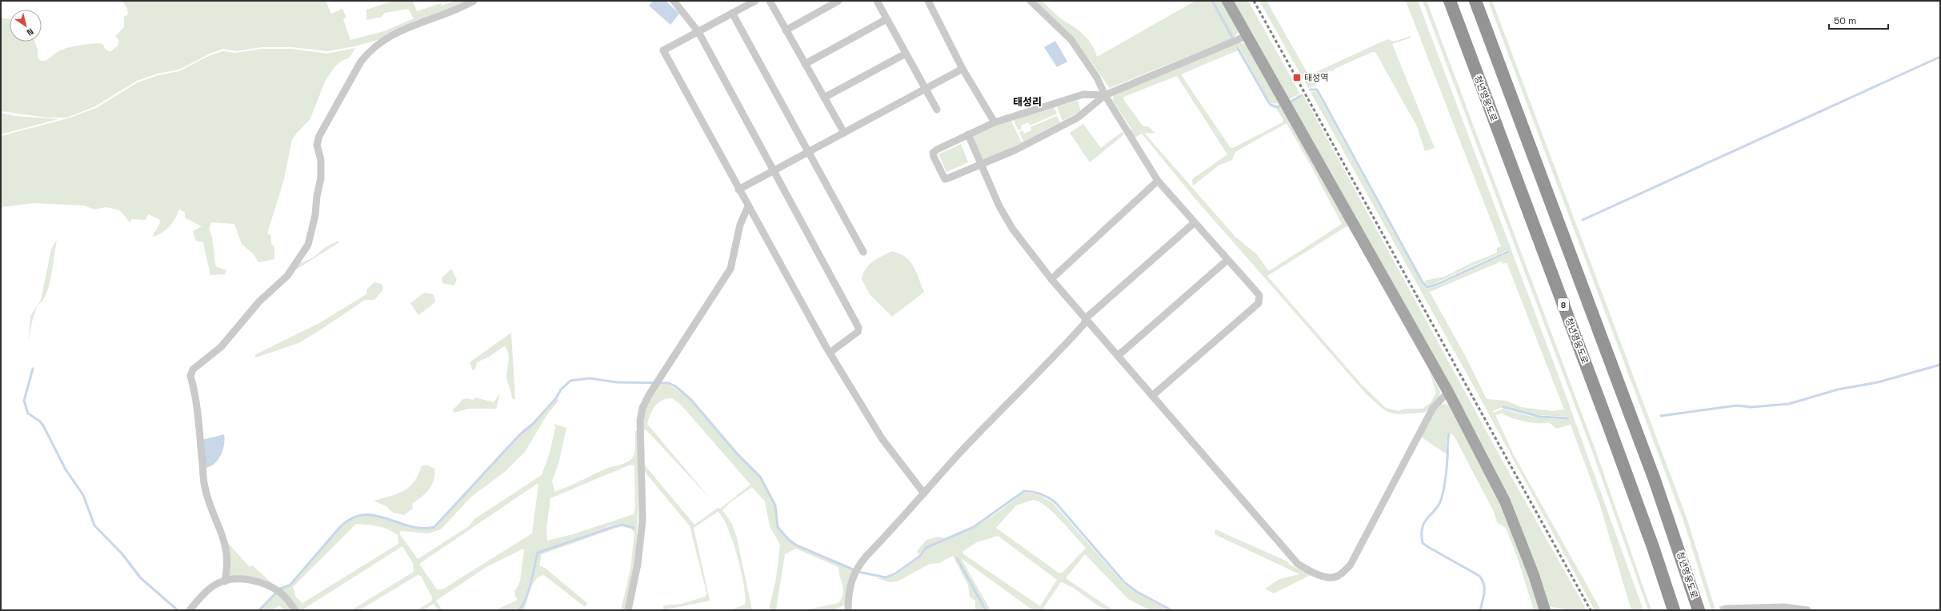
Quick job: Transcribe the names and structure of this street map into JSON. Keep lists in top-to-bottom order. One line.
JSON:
{"streets":{"highway":["청년영웅도로","8"]},"districts":["태성리"],"places":{"transit":["태성역"]},"scale_bar":"50 m","north":"bottom right"}
